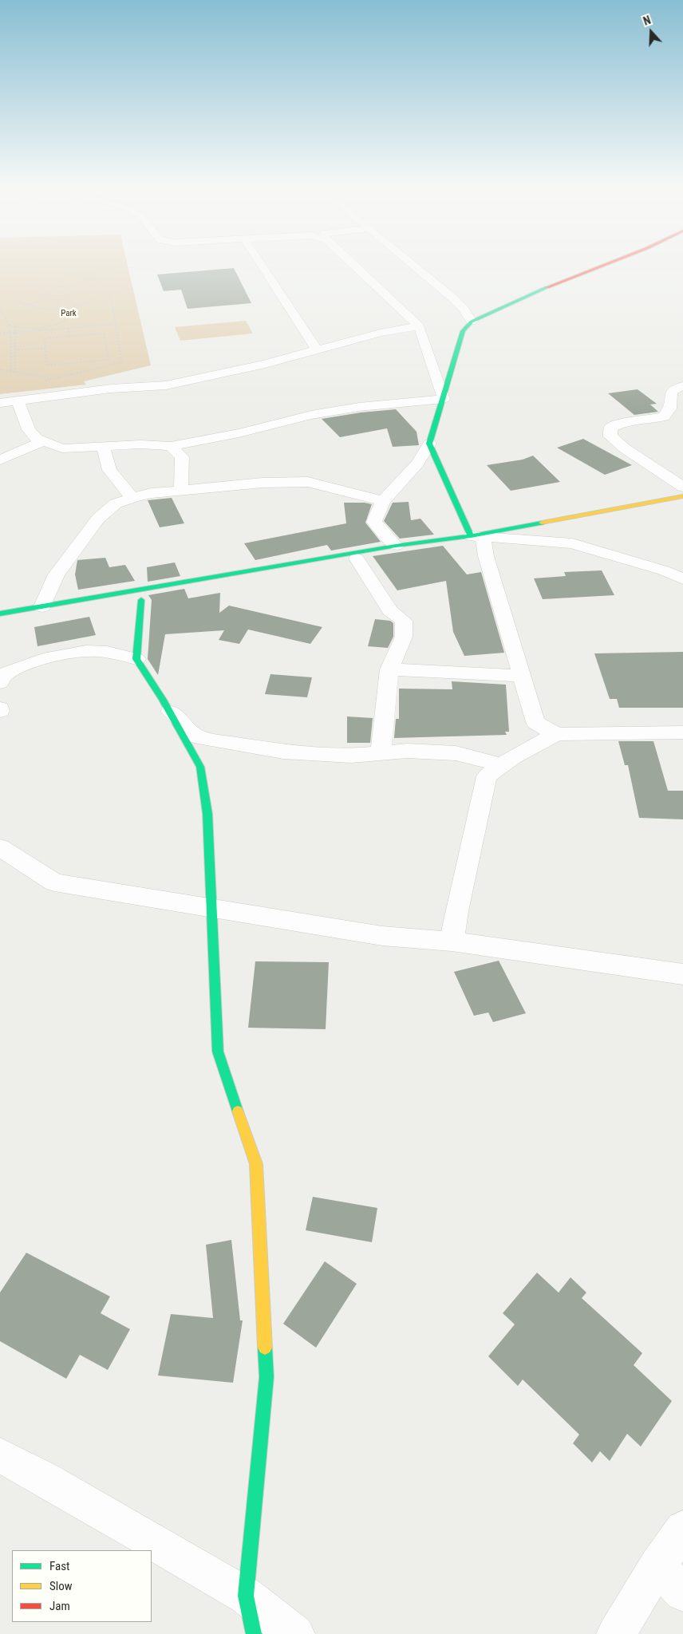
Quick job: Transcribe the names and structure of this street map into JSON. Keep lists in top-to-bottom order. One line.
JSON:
{"parks":["Park"],"legend":["Fast","Slow","Jam"],"north":"top"}
